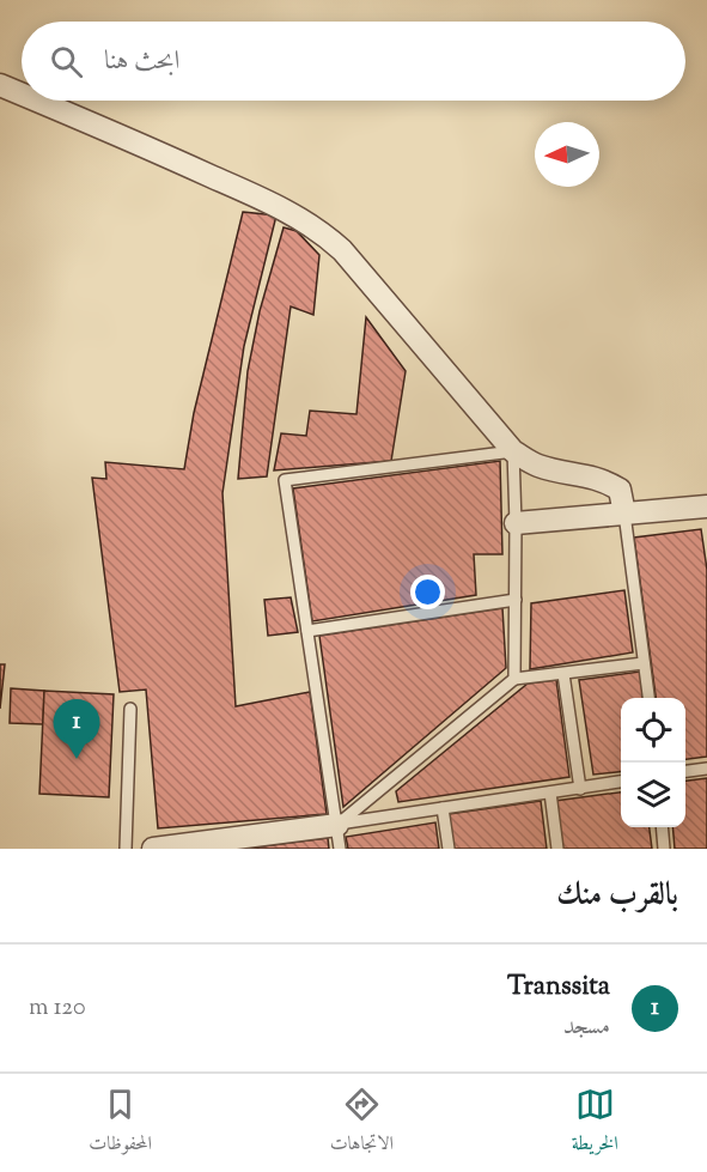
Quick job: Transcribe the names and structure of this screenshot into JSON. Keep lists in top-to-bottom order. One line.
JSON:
{"north":"left","page":{"search":"ابحث هنا","pins":"1","heading":"بالقرب منك","list":[{"mark":"1","name":"Transsita","note":"مسجد","value":"120 m"}],"nav":["الخريطة","الاتجاهات","المحفوظات"]}}
